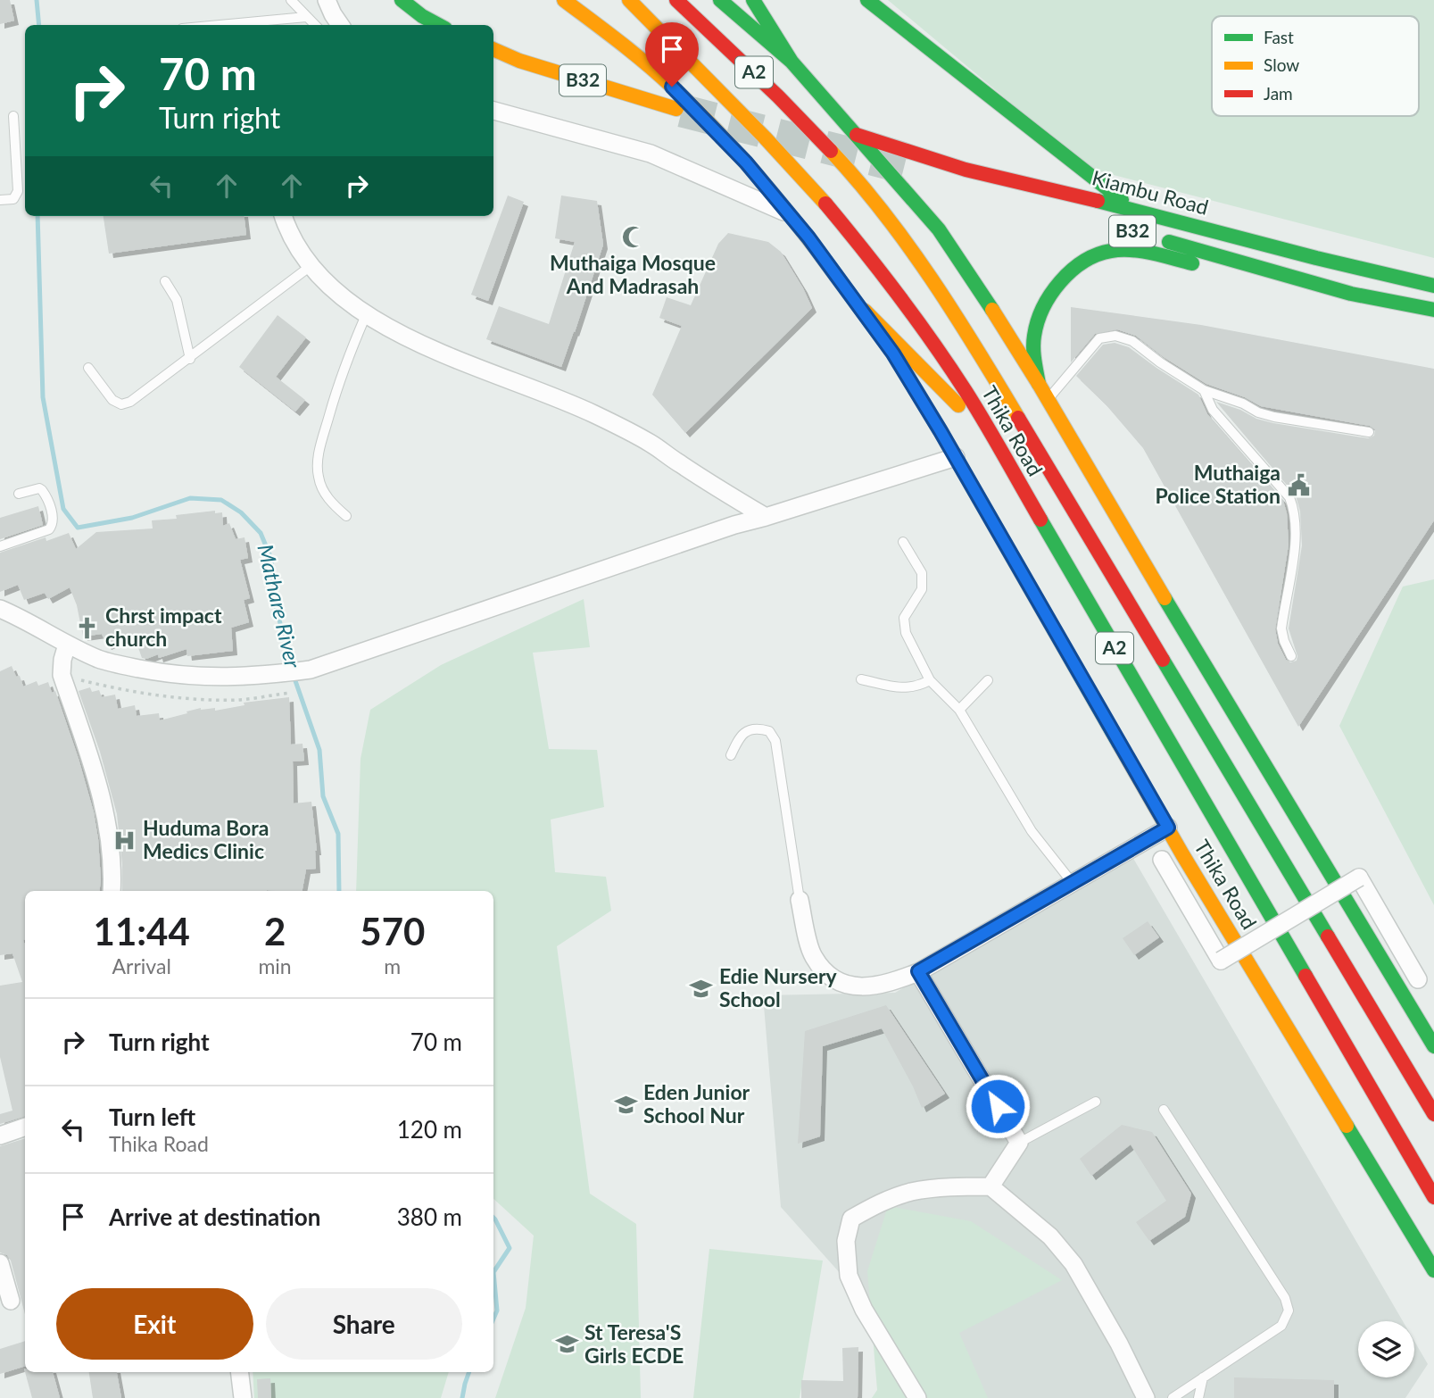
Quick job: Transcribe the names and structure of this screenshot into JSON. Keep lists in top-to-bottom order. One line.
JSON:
{"streets":{"main road":["A2","B32","Kiambu Road","Thika Road"]},"crossings":[["B32","Kiambu Road"]],"water":["Mathare River"],"places":{"mosque":["Muthaiga Mosque And Madrasah"],"public building":["Muthaiga Police Station"],"church":["Chrst impact church"],"hospital":["Huduma Bora Medics Clinic"],"school or university":["Edie Nursery School","Eden Junior School Nur","St Teresa'S Girls ECDE"]},"legend":["Fast","Slow","Jam"],"page":{"turn":["70 m","Turn right"],"eta":["11:44","Arrival","2","min","570","m"],"list":[{"name":"Turn right","value":"70 m"},{"name":"Turn left","note":"Thika Road","value":"120 m"},{"name":"Arrive at destination","value":"380 m"}],"buttons":["Exit","Share"]}}
